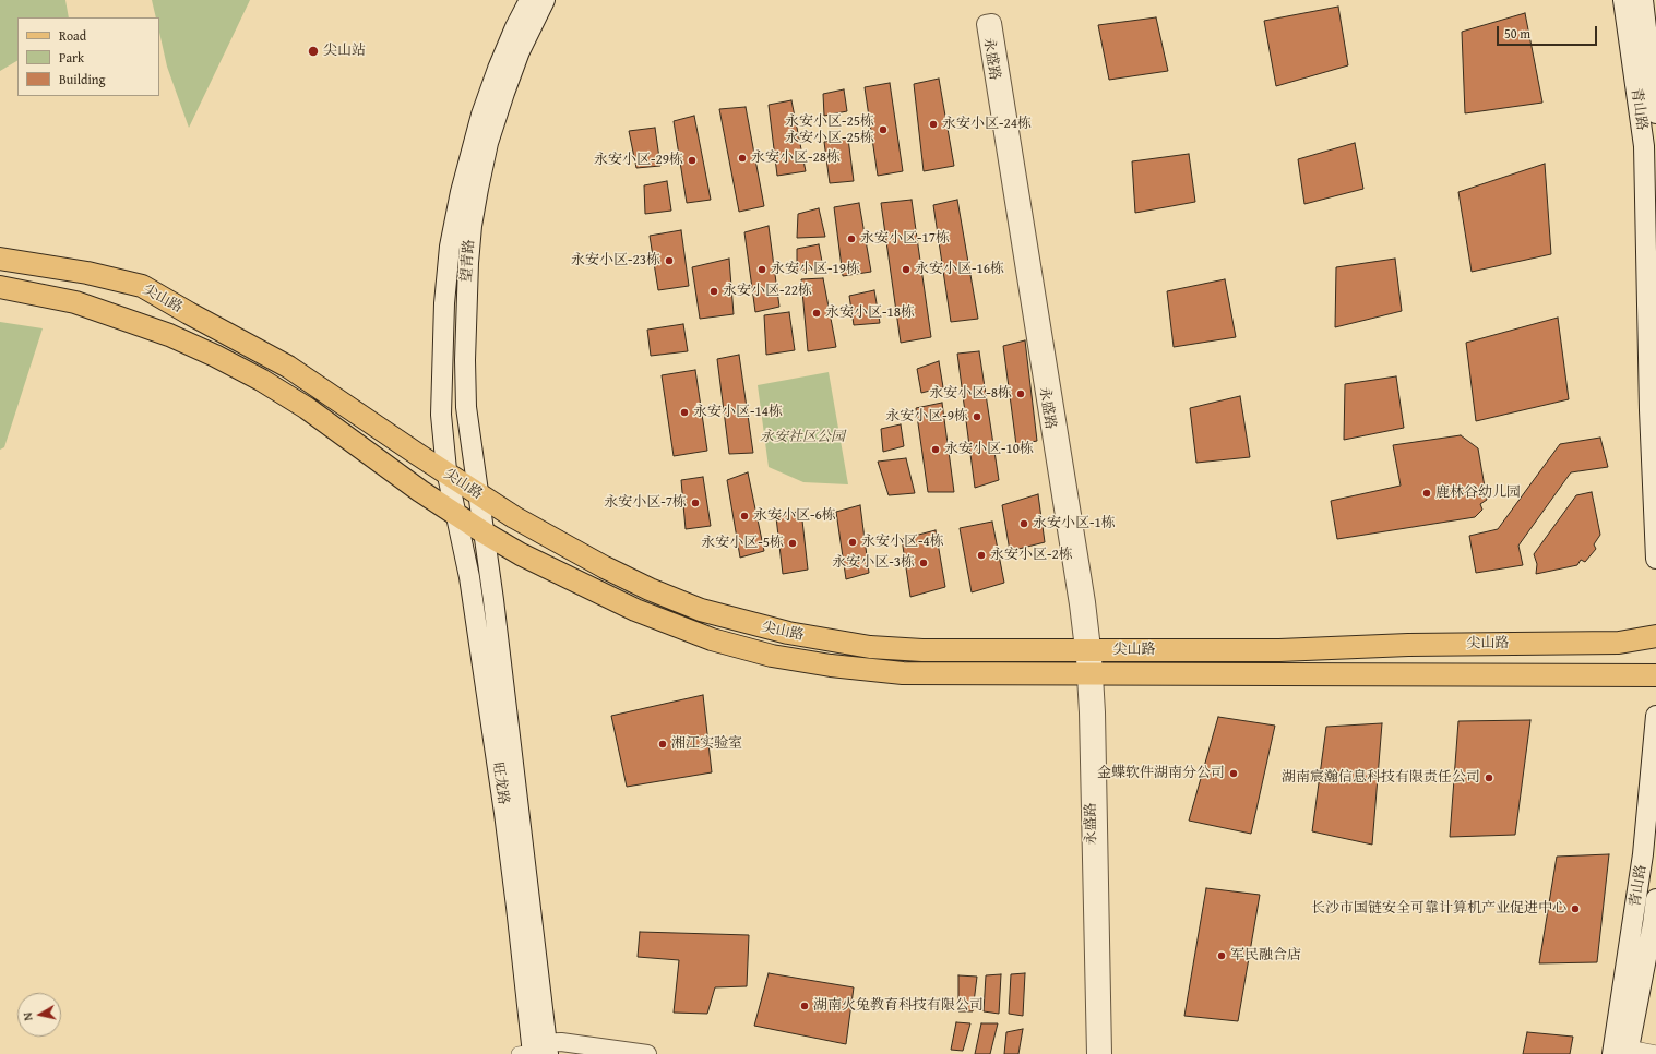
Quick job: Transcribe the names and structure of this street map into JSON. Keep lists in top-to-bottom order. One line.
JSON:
{"streets":{"main road":["青山路","望青路","尖山路","旺龙路"],"street":["永盛路"]},"crossings":[["永盛路","尖山路"],["望青路","尖山路"],["望青路","旺龙路"],["尖山路","旺龙路"]],"parks":["永安社区公园"],"places":["尖山站","永安小区-24栋","永安小区-25栋 永安小区-25栋","永安小区-28栋","永安小区-29栋","永安小区-17栋","永安小区-23栋","永安小区-19栋","永安小区-16栋","永安小区-22栋","永安小区-18栋","永安小区-8栋","永安小区-14栋","永安小区-9栋","永安小区-10栋","鹿林谷幼儿园","永安小区-7栋","永安小区-6栋","永安小区-1栋","永安小区-4栋","永安小区-5栋","永安小区-2栋","永安小区-3栋","湘江实验室","金蝶软件湖南分公司","湖南宸瀚信息科技有限责任公司","长沙市国链安全可靠计算机产业促进中心","军民融合店","湖南火兔教育科技有限公司"],"legend":["Road","Park","Building"],"scale_bar":"50 m","north":"left"}
